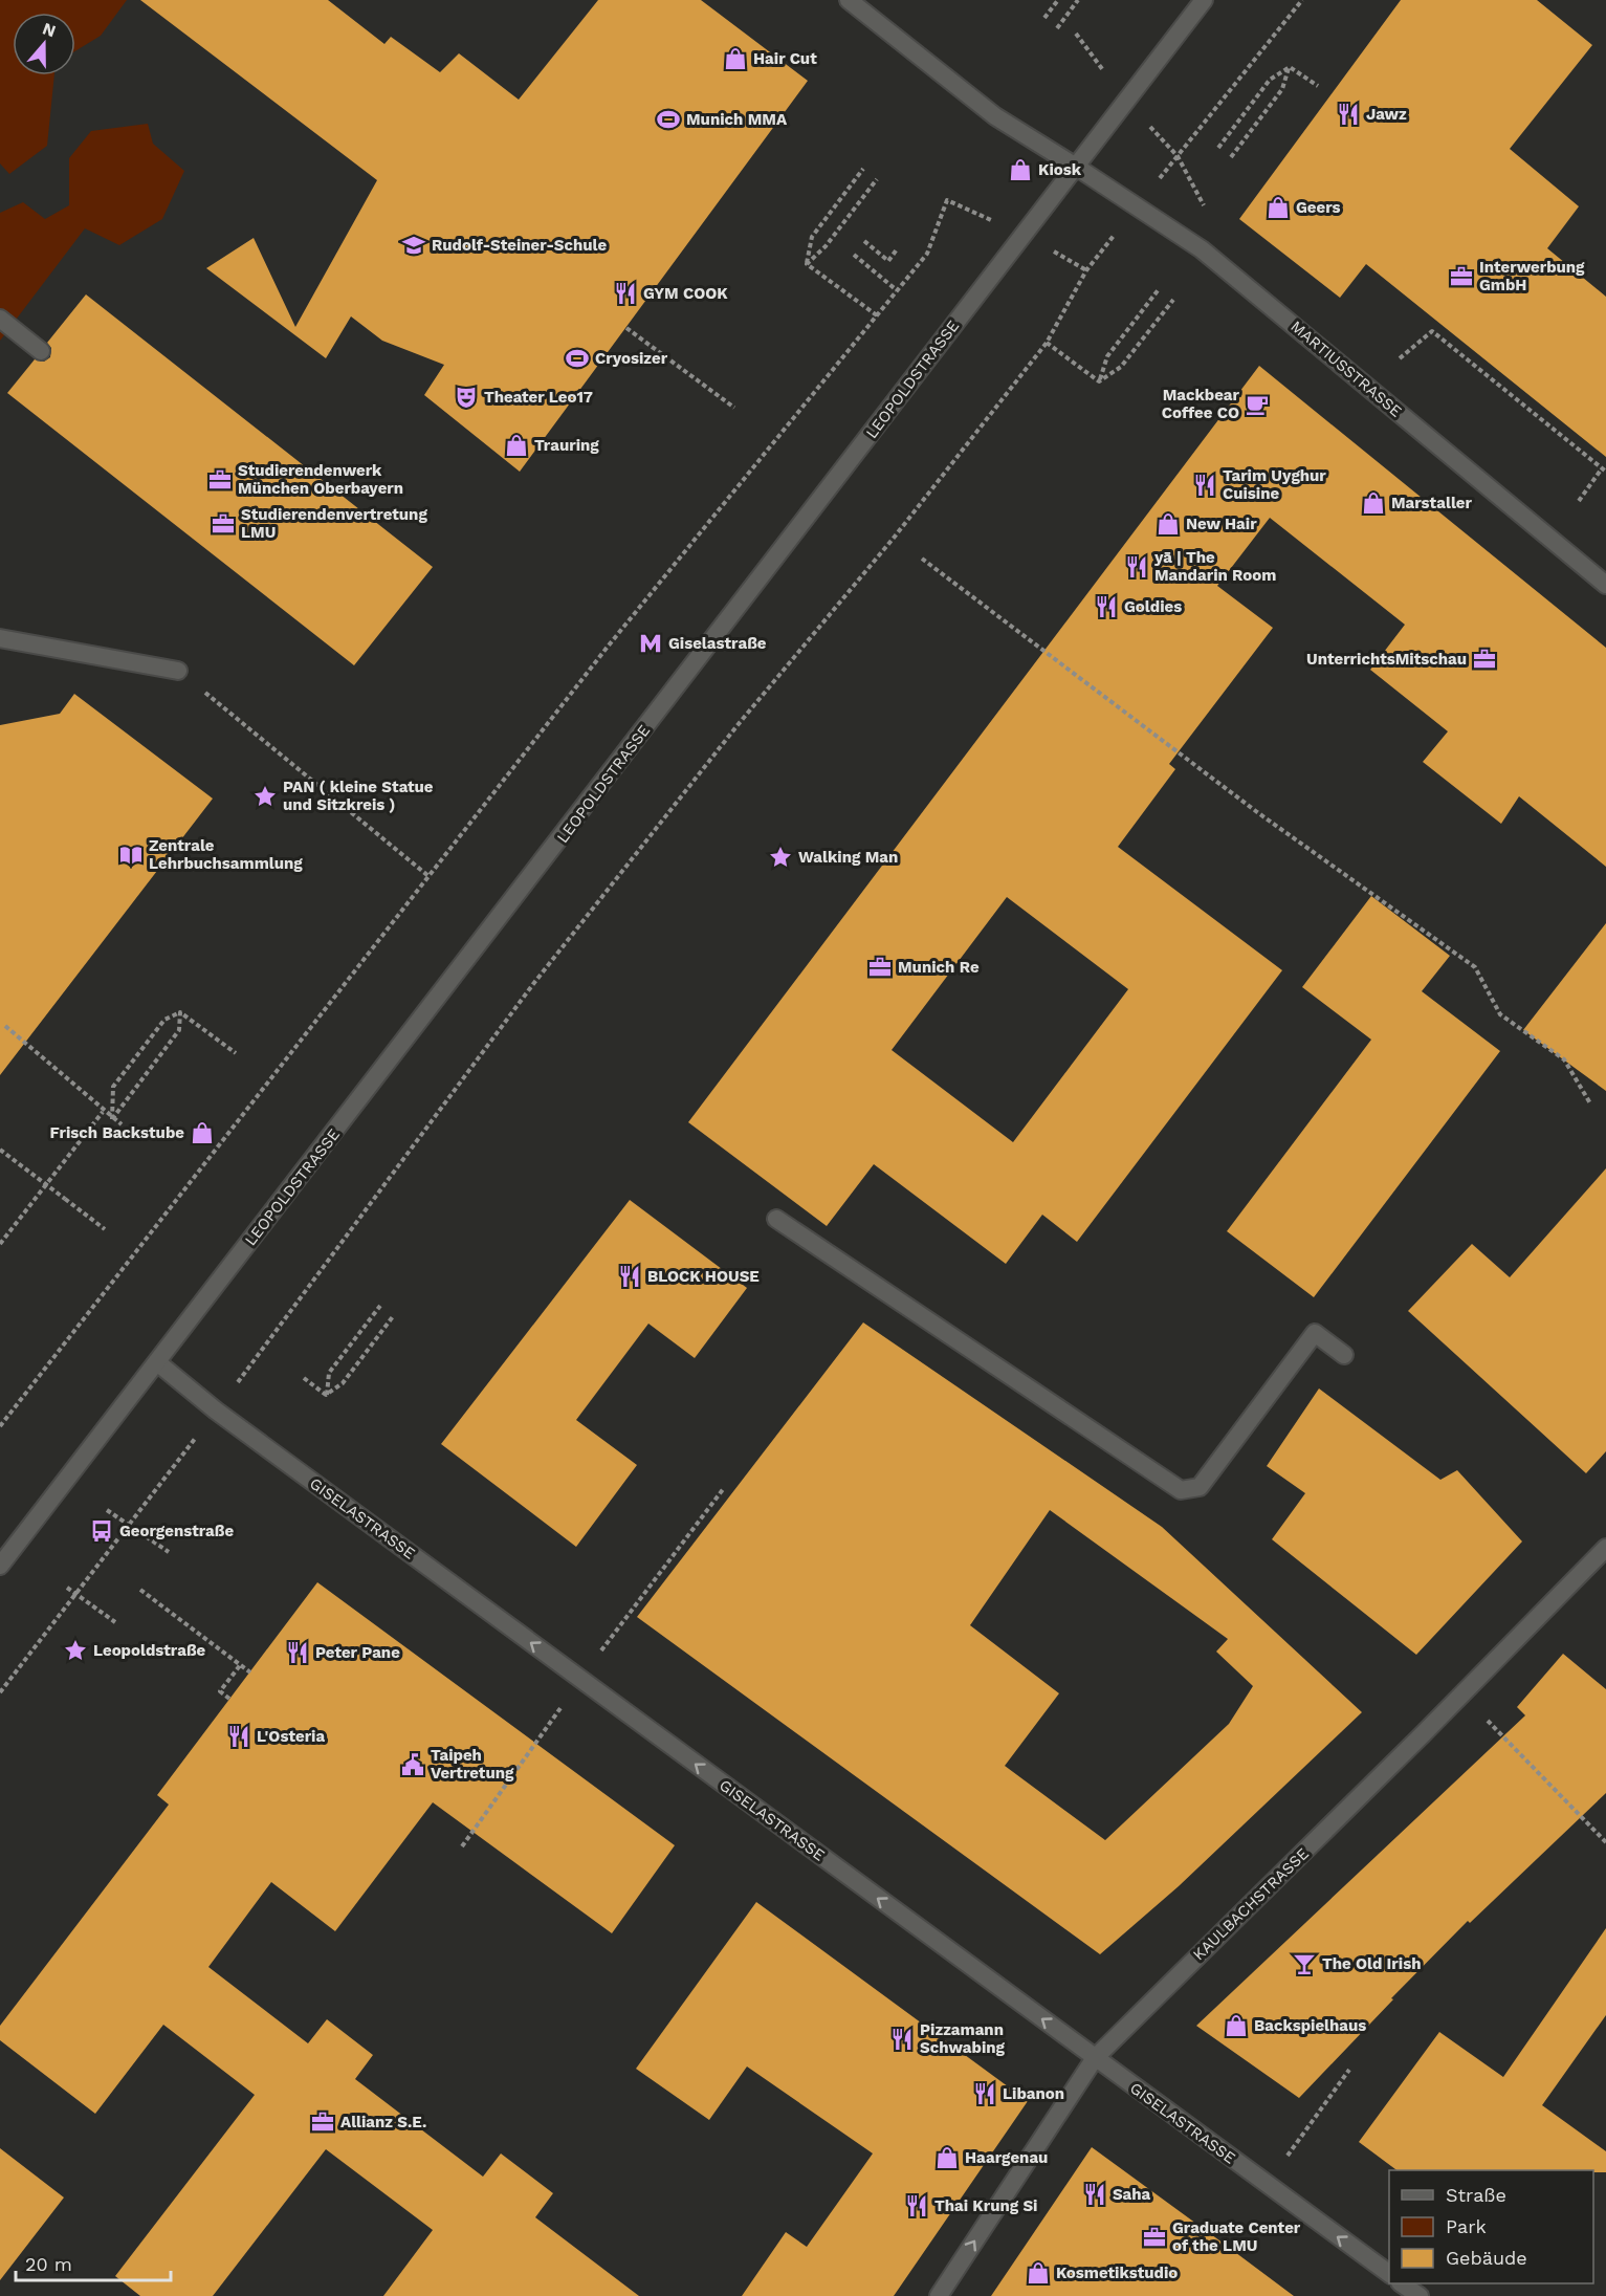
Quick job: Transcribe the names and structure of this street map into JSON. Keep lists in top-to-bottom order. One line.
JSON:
{"streets":{"street":["MARTIUSSTRASSE","LEOPOLDSTRASSE","GISELASTRASSE","KAULBACHSTRASSE"]},"crossings":[["MARTIUSSTRASSE","LEOPOLDSTRASSE"],["LEOPOLDSTRASSE","GISELASTRASSE"],["GISELASTRASSE","KAULBACHSTRASSE"]],"one_way":["GISELASTRASSE"],"places":{"shop":["Hair Cut","Kiosk","Geers","Trauring","Marstaller","New Hair","Frisch Backstube","Backspielhaus","Haargenau","Kosmetikstudio"],"restaurant":["Jawz","GYM COOK","Tarim Uyghur Cuisine","yā | The Mandarin Room","Goldies","BLOCK HOUSE","Peter Pane","L'Osteria","Pizzamann Schwabing","Libanon","Saha","Thai Krung Si"],"sports":["Munich MMA","Cryosizer"],"school or university":["Rudolf-Steiner-Schule"],"office":["Interwerbung GmbH","Studierendenwerk München Oberbayern","Studierendenvertretung LMU","UnterrichtsMitschau","Munich Re","Allianz S.E.","Graduate Center of the LMU"],"theatre":["Theater Leo17"],"cafe":["Mackbear Coffee CO"],"metro station":["Giselastraße"],"place":["PAN ( kleine Statue und Sitzkreis )","Walking Man","Leopoldstraße"],"library":["Zentrale Lehrbuchsammlung"],"bus stop":["Georgenstraße"],"public building":["Taipeh Vertretung"],"bar":["The Old Irish"]},"legend":["Straße","Park","Gebäude"],"scale_bar":"20 m","north":"top"}
